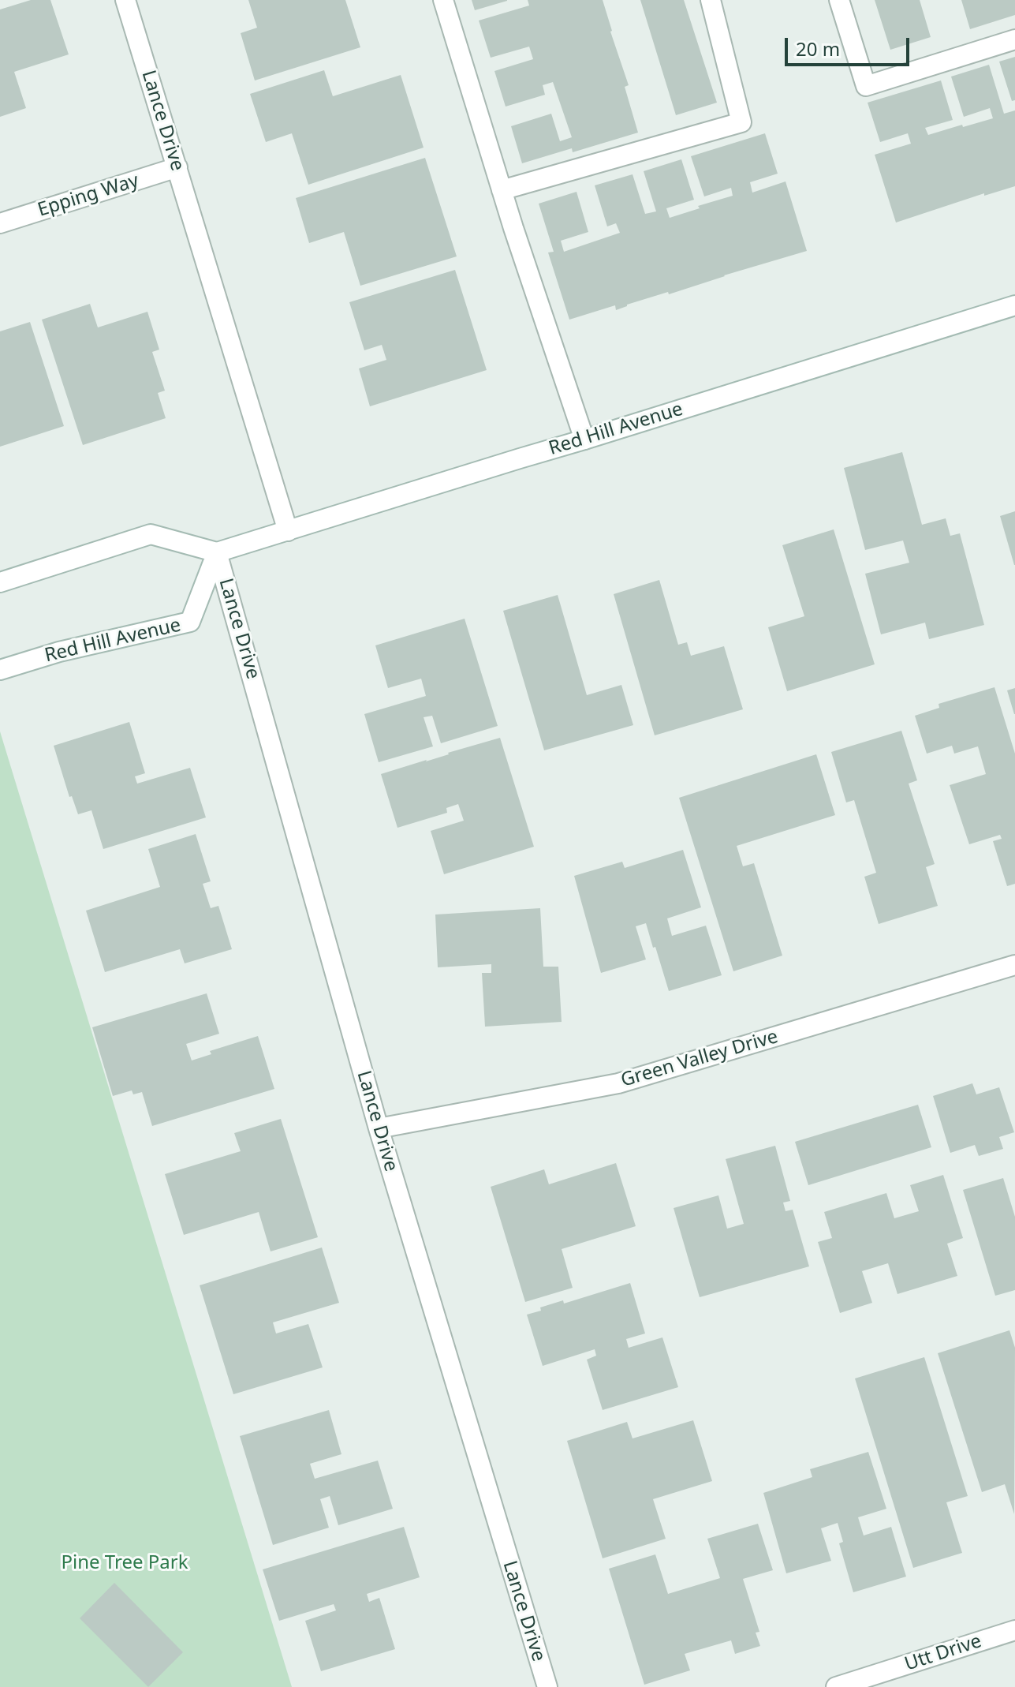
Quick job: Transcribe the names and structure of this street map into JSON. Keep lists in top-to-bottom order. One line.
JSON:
{"streets":{"street":["Lance Drive","Epping Way","Red Hill Avenue","Green Valley Drive","Utt Drive"]},"crossings":[["Lance Drive","Epping Way"],["Lance Drive","Red Hill Avenue"],["Lance Drive","Green Valley Drive"]],"parks":["Pine Tree Park"],"scale_bar":"20 m"}
